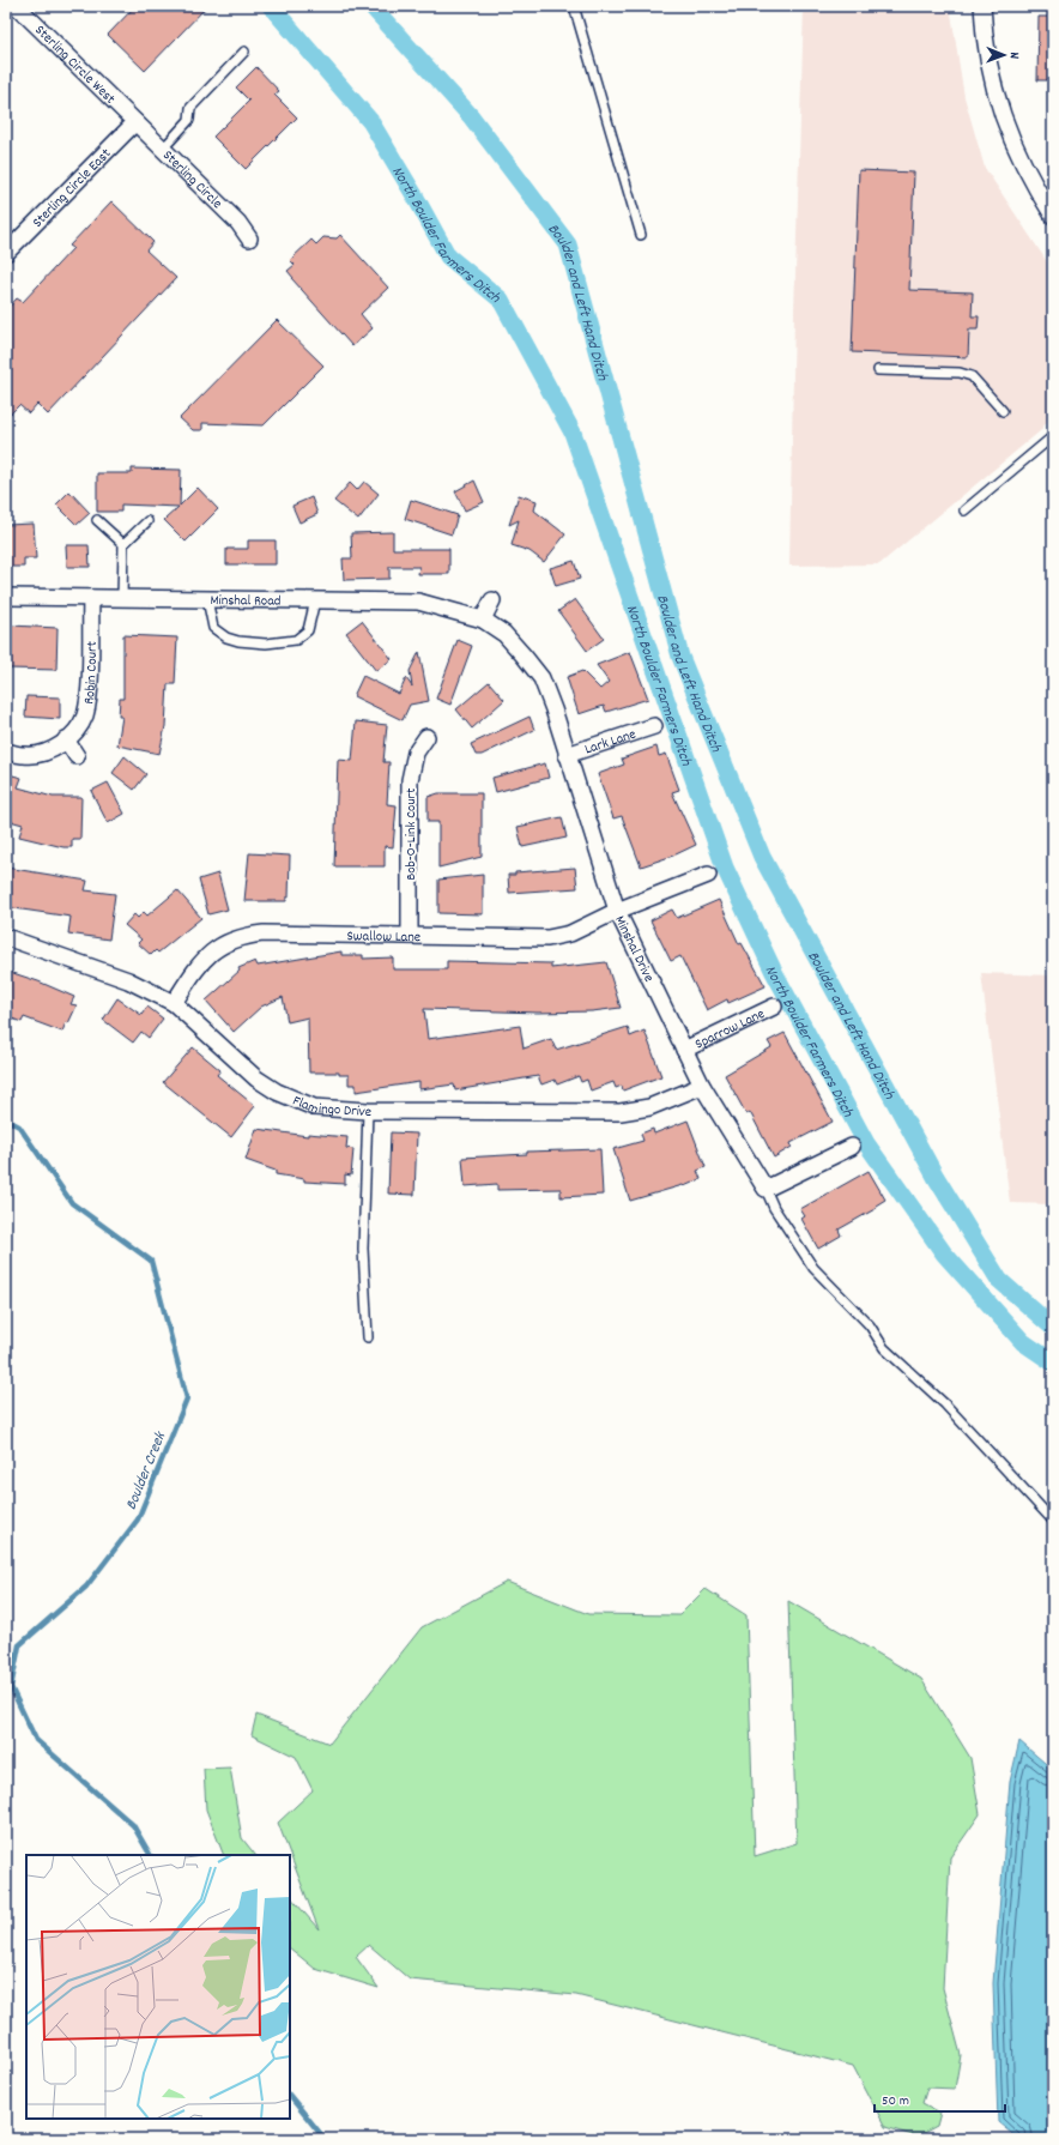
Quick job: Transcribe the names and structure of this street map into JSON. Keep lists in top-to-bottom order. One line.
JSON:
{"streets":{"street":["Sterling Circle West","Sterling Circle","Sterling Circle East","Minshal Road","Robin Court","Lark Lane","Bob-O-Link Court","Swallow Lane","Minshal Drive","Sparrow Lane","Flamingo Drive"]},"crossings":[["Sterling Circle West","Sterling Circle"],["Sterling Circle West","Sterling Circle East"],["Sterling Circle","Sterling Circle East"],["Minshal Road","Robin Court"],["Minshal Road","Minshal Drive"],["Lark Lane","Minshal Drive"],["Bob-O-Link Court","Swallow Lane"],["Swallow Lane","Minshal Drive"],["Swallow Lane","Flamingo Drive"],["Minshal Drive","Sparrow Lane"],["Minshal Drive","Flamingo Drive"]],"water":["North Boulder Farmers Ditch","Boulder and Left Hand Ditch","Boulder Creek"],"scale_bar":"50 m","north":"right"}
